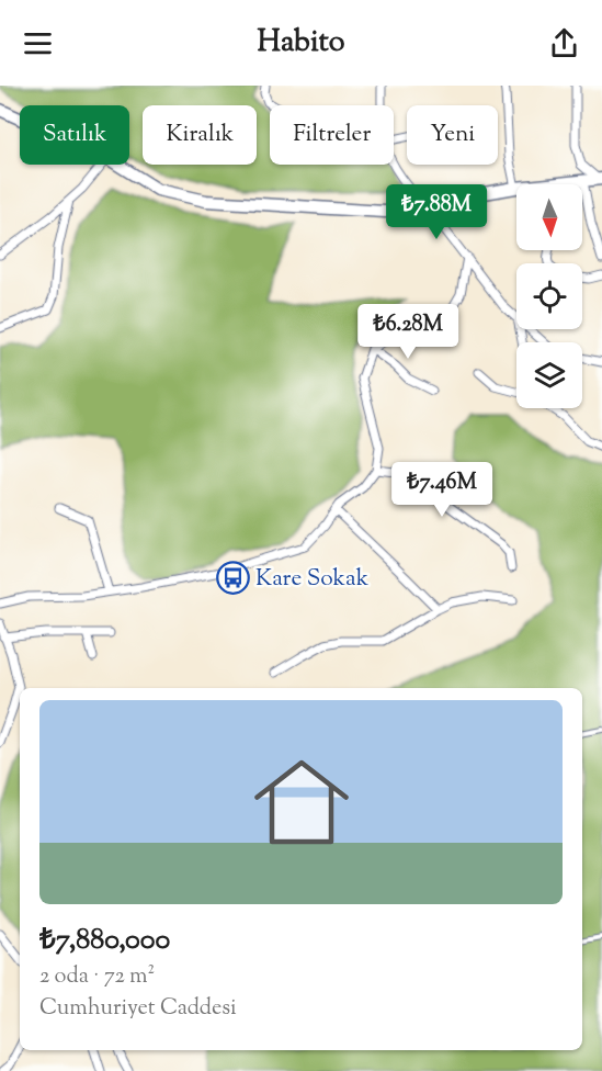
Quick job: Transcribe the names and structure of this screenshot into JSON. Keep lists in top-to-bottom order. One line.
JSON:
{"places":{"bus stop":["Kare Sokak"]},"north":"bottom","page":{"header":"Habito","chip":["Satılık","Kiralık","Filtreler","Yeni"],"price":["₺7.88M","₺6.28M","₺7.46M"],"list":[{"name":"₺7,880,000","note":"2 oda · 72 m² · Cumhuriyet Caddesi"}]}}
